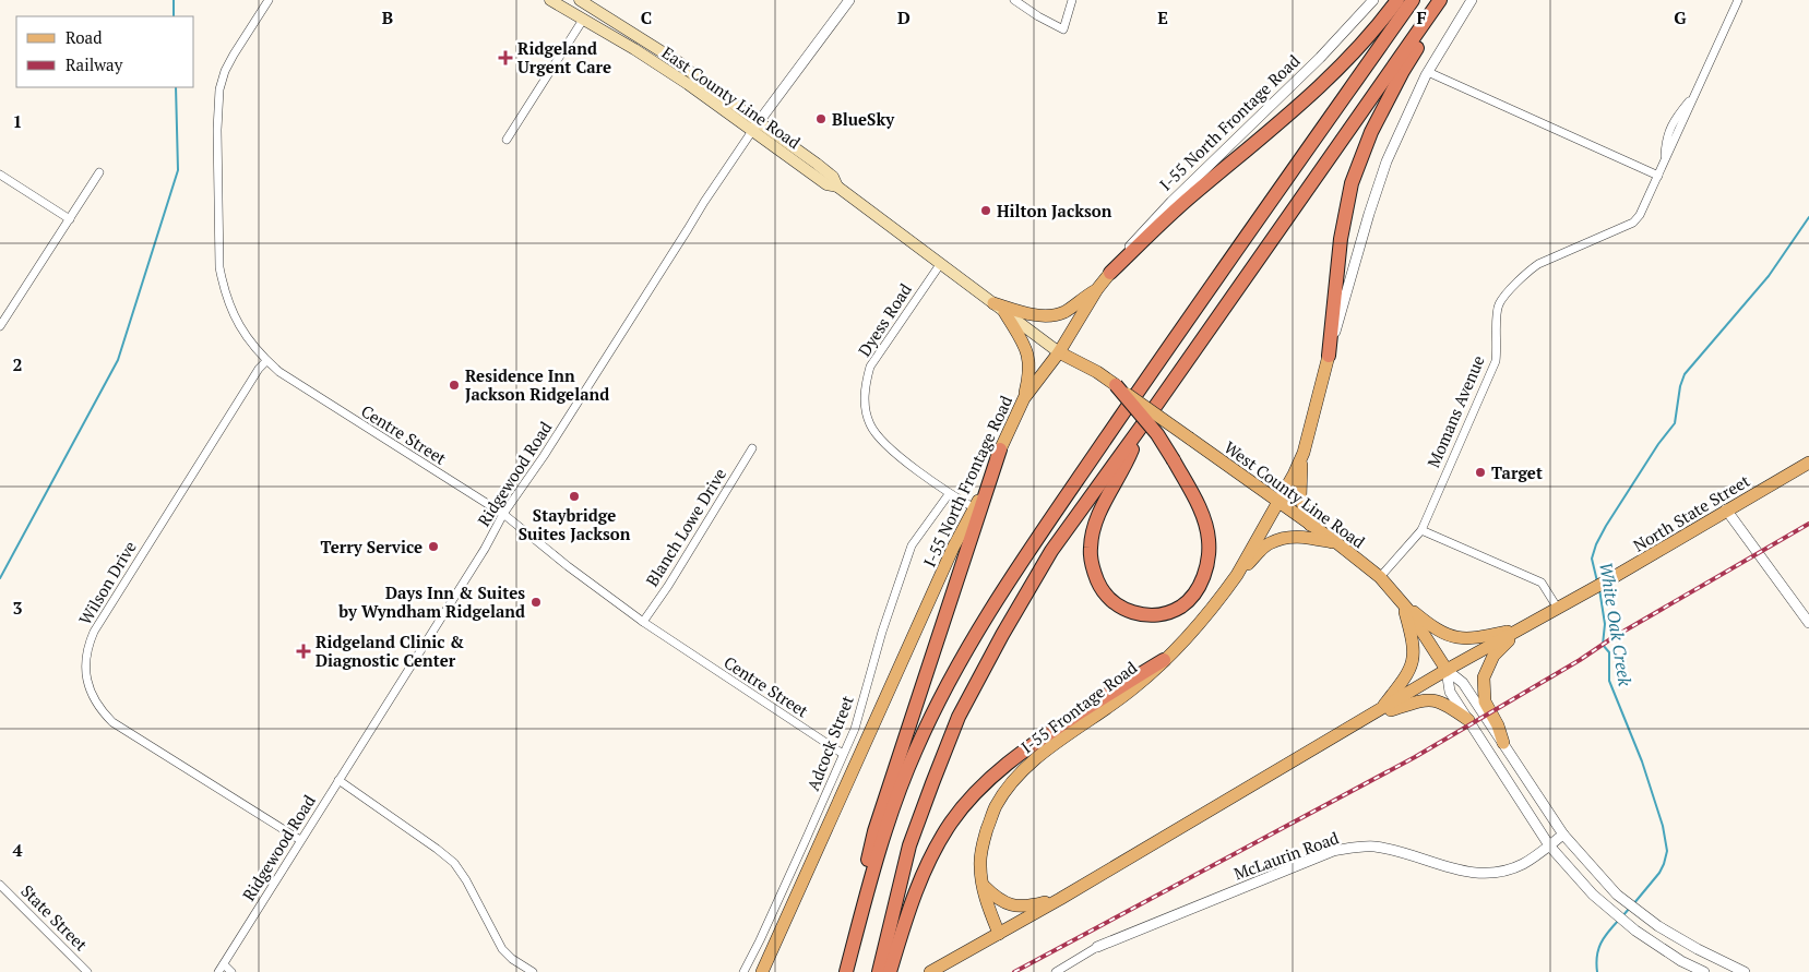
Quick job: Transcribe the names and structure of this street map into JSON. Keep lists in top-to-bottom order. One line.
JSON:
{"streets":{"main road":["East County Line Road","I-55 North Frontage Road","West County Line Road","North State Street","I-55 Frontage Road"],"street":["Dyess Road","Momans Avenue","Centre Street","Ridgewood Road","Blanch Lowe Drive","Wilson Drive","Adcock Street","McLaurin Road","State Street"]},"crossings":[["East County Line Road","I-55 North Frontage Road"],["East County Line Road","Dyess Road"],["East County Line Road","Ridgewood Road"],["East County Line Road","West County Line Road"],["I-55 North Frontage Road","Dyess Road"],["Dyess Road","Adcock Street"],["Momans Avenue","West County Line Road"],["Centre Street","Ridgewood Road"],["Centre Street","Blanch Lowe Drive"],["Centre Street","Wilson Drive"],["Centre Street","Adcock Street"],["Ridgewood Road","Wilson Drive"],["West County Line Road","North State Street"],["West County Line Road","I-55 Frontage Road"],["West County Line Road","McLaurin Road"]],"water":["White Oak Creek"],"places":{"health":["Ridgeland Urgent Care","Ridgeland Clinic & Diagnostic Center"],"other":["BlueSky","Hilton Jackson","Residence Inn Jackson Ridgeland","Target","Staybridge Suites Jackson","Terry Service","Days Inn & Suites by Wyndham Ridgeland"]},"legend":["Road","Railway"],"grid":{"columns":["B","C","D","E","F","G"],"rows":["1","2","3","4"]}}
